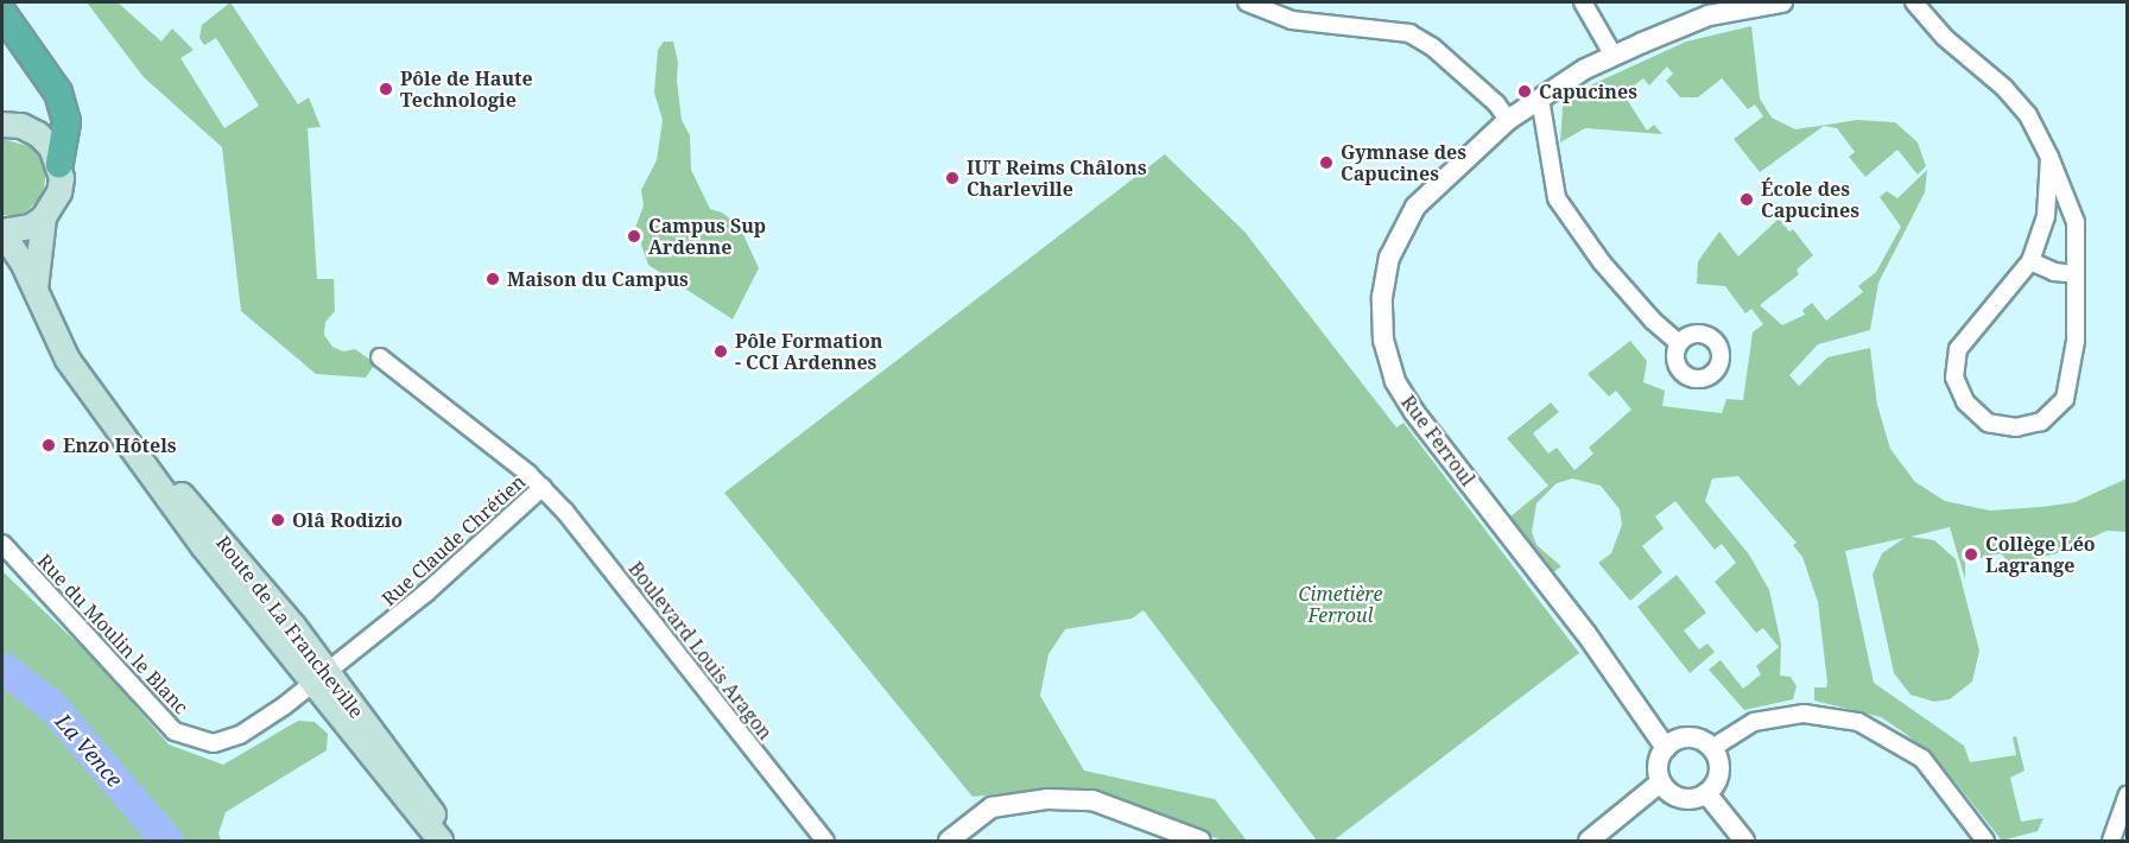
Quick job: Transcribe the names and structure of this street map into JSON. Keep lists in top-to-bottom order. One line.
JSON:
{"streets":{"main road":["Route de La Francheville"],"street":["Rue Ferroul","Rue Claude Chrétien","Rue du Moulin le Blanc","Boulevard Louis Aragon"]},"crossings":[["Rue Claude Chrétien","Route de La Francheville"],["Rue Claude Chrétien","Rue du Moulin le Blanc"],["Rue Claude Chrétien","Boulevard Louis Aragon"],["Route de La Francheville","Rue du Moulin le Blanc"]],"water":["La Vence"],"parks":["Cimetière Ferroul"],"places":["Pôle de Haute Technologie","Capucines","Gymnase des Capucines","IUT Reims Châlons Charleville","École des Capucines","Campus Sup Ardenne","Maison du Campus","Pôle Formation - CCI Ardennes","Enzo Hôtels","Olâ Rodizio","Collège Léo Lagrange"]}
